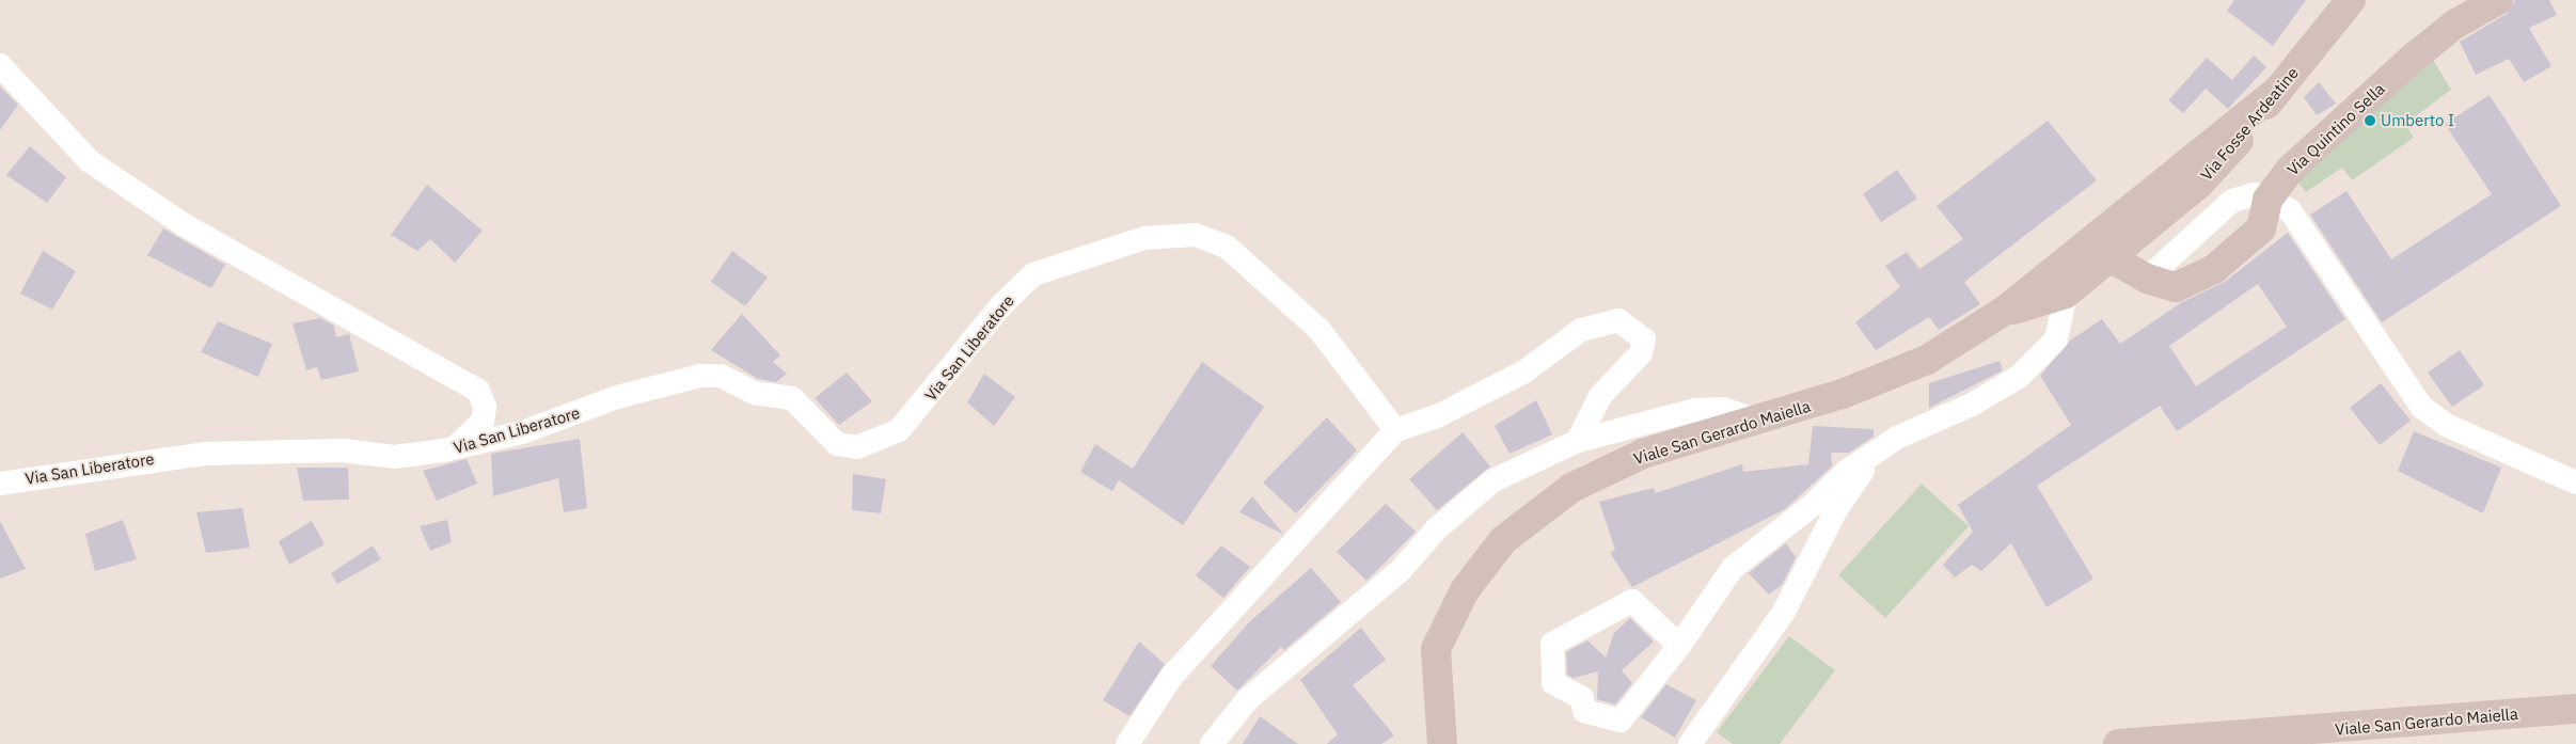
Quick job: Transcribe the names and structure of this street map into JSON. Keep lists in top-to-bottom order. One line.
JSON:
{"streets":{"main road":["Via Fosse Ardeatine","Via Quintino Sella","Viale San Gerardo Maiella"],"street":["Via San Liberatore"]},"crossings":[["Via Fosse Ardeatine","Via Quintino Sella"],["Via Fosse Ardeatine","Viale San Gerardo Maiella"]],"places":["Umberto I"]}
